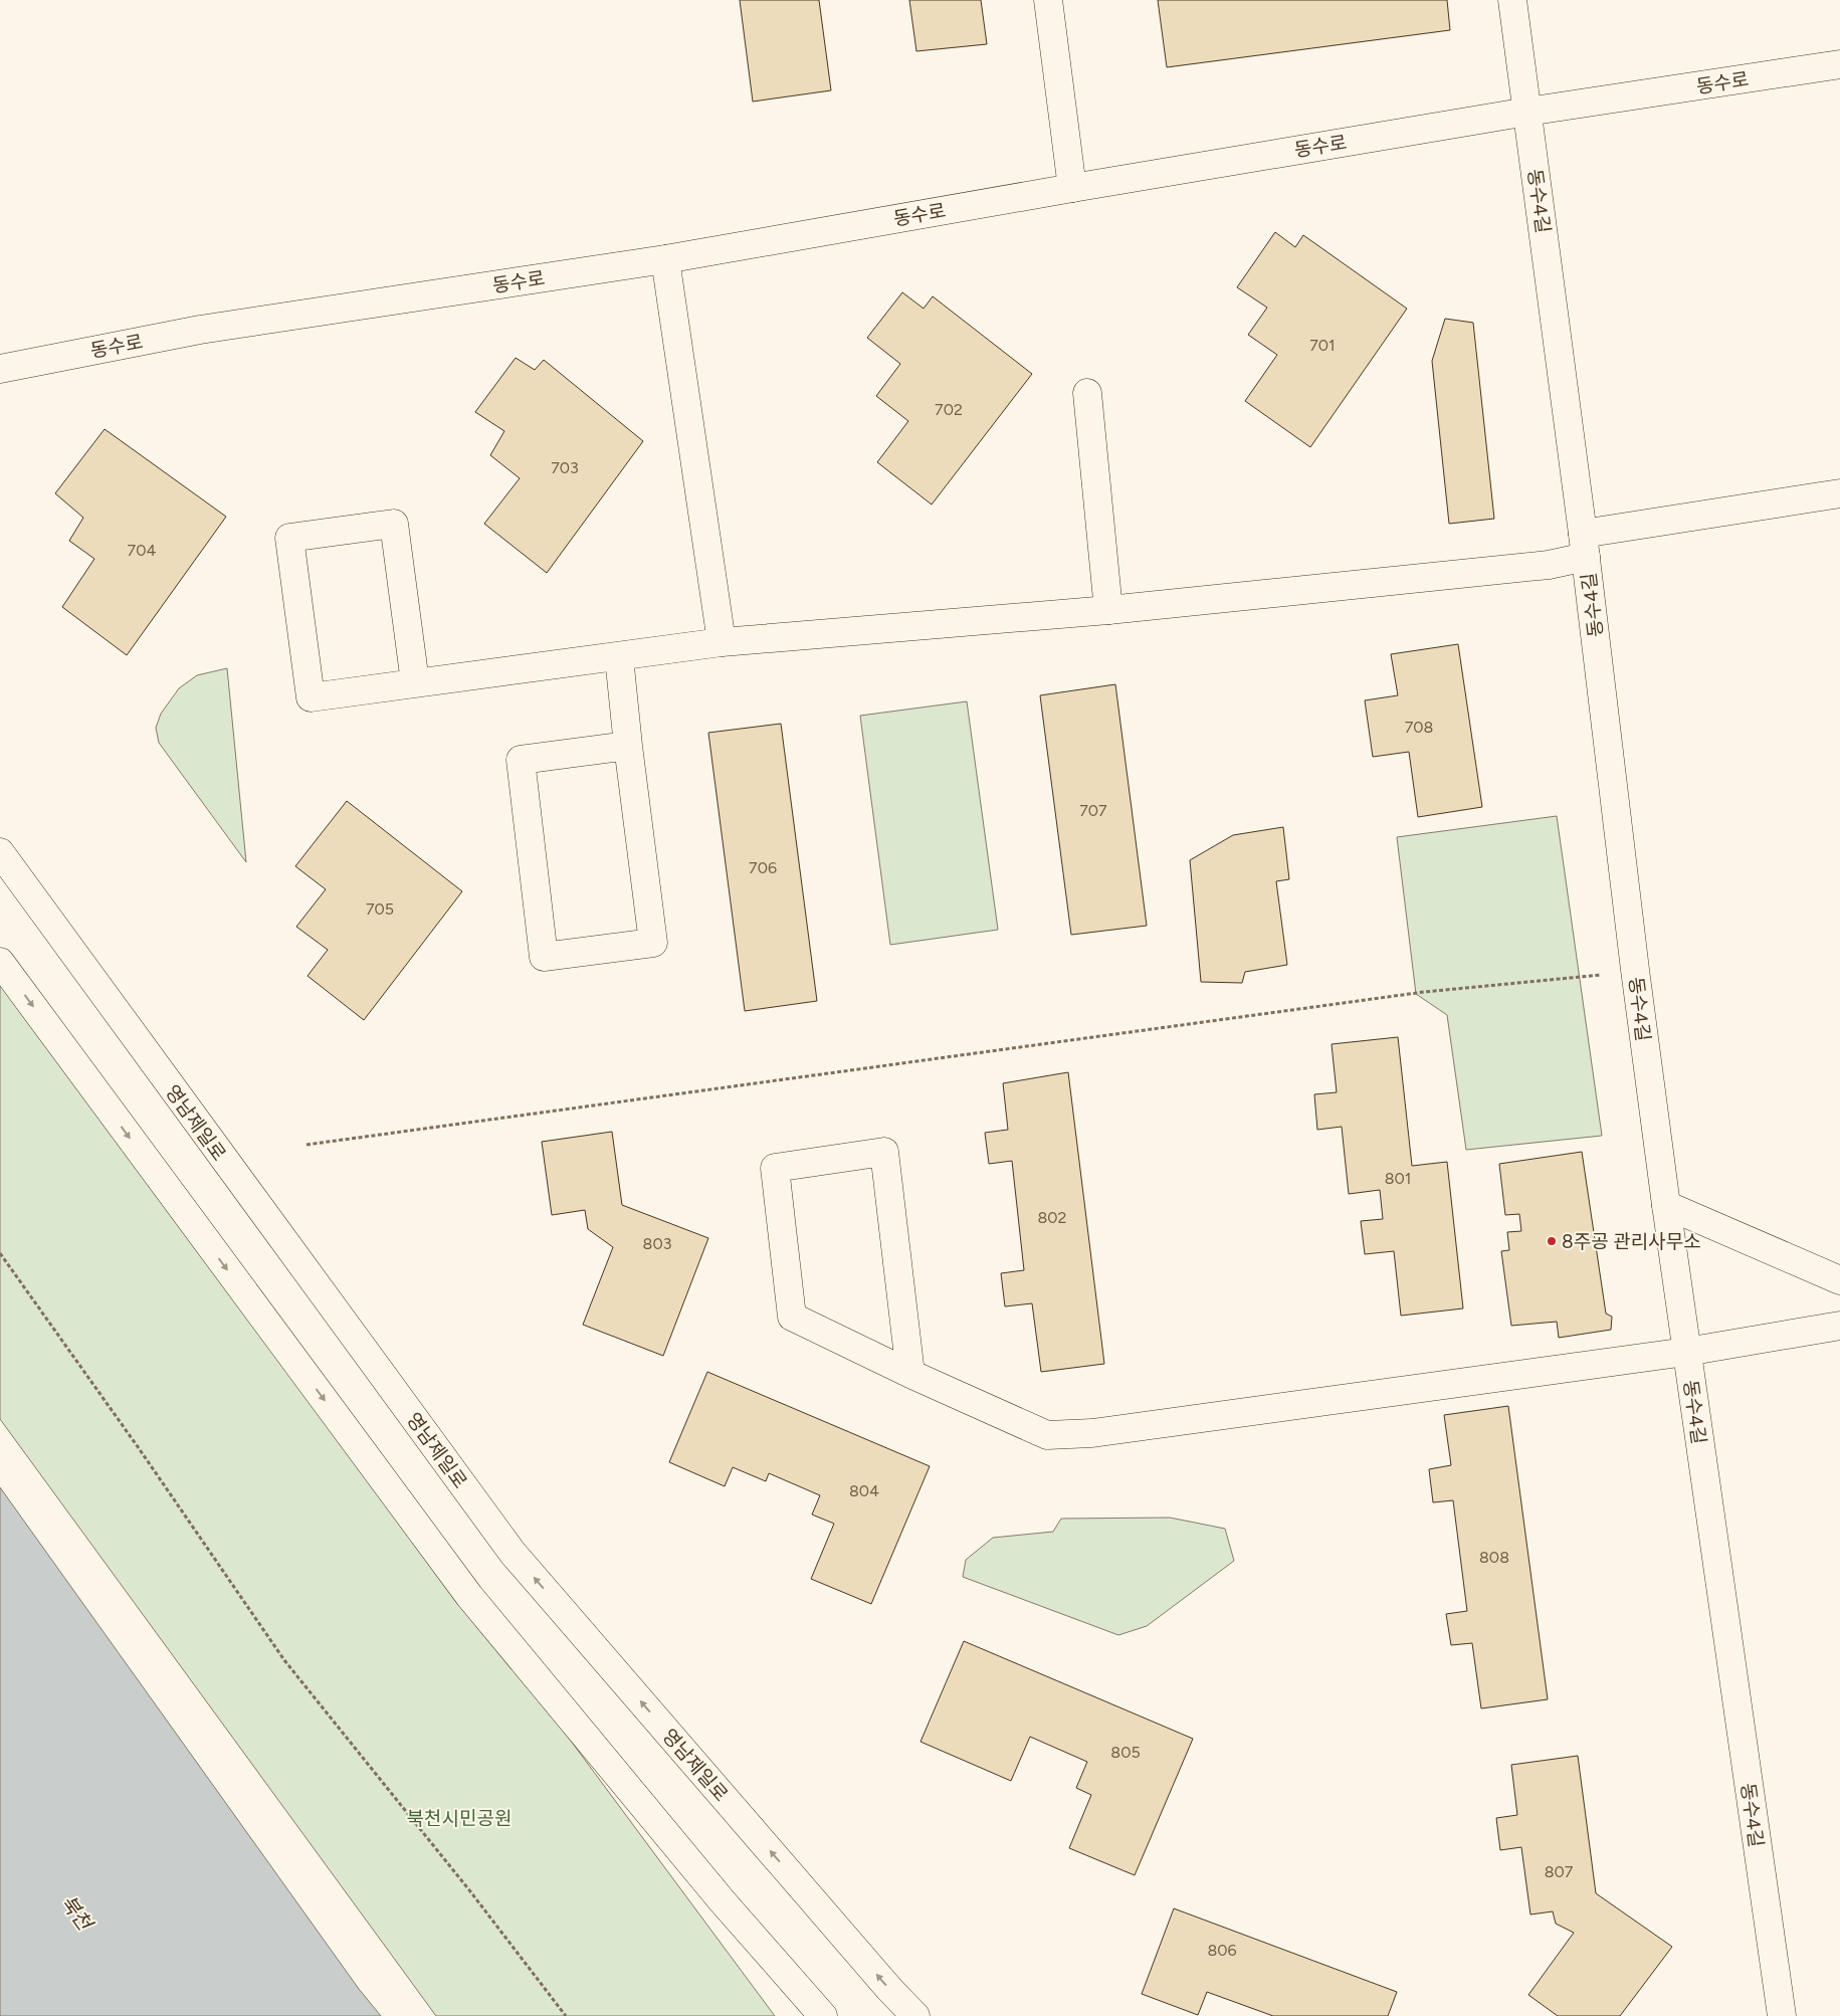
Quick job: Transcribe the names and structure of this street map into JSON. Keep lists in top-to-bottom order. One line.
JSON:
{"streets":{"street":["동수로","동수4길","영남제일로"]},"crossings":[["동수로","동수4길"]],"water":["북천"],"parks":["북천시민공원"],"places":["8주공 관리사무소"],"house_numbers":["701","702","703","704","708","707","706","705","801","802","803","804","808","805","807","806"]}
